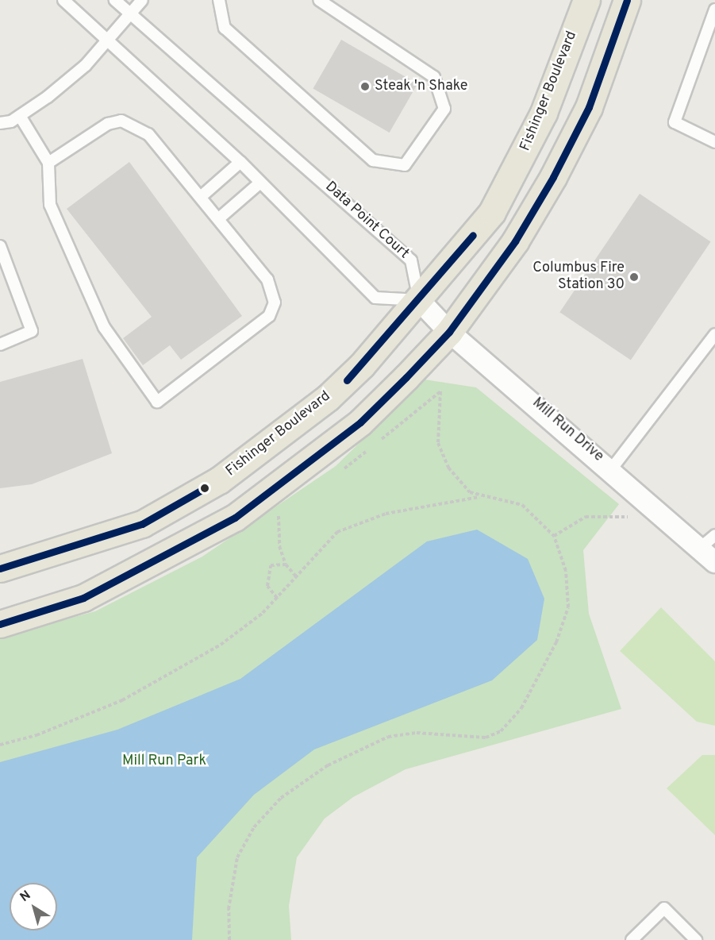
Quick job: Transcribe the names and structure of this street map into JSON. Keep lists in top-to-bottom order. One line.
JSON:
{"streets":{"main road":["Fishinger Boulevard"],"street":["Mill Run Drive"],"lane":["Data Point Court"]},"crossings":[["Fishinger Boulevard","Data Point Court"],["Fishinger Boulevard","Mill Run Drive"],["Data Point Court","Mill Run Drive"]],"parks":["Mill Run Park"],"places":["Steak 'n Shake","Columbus Fire Station 30"],"north":"top left"}
